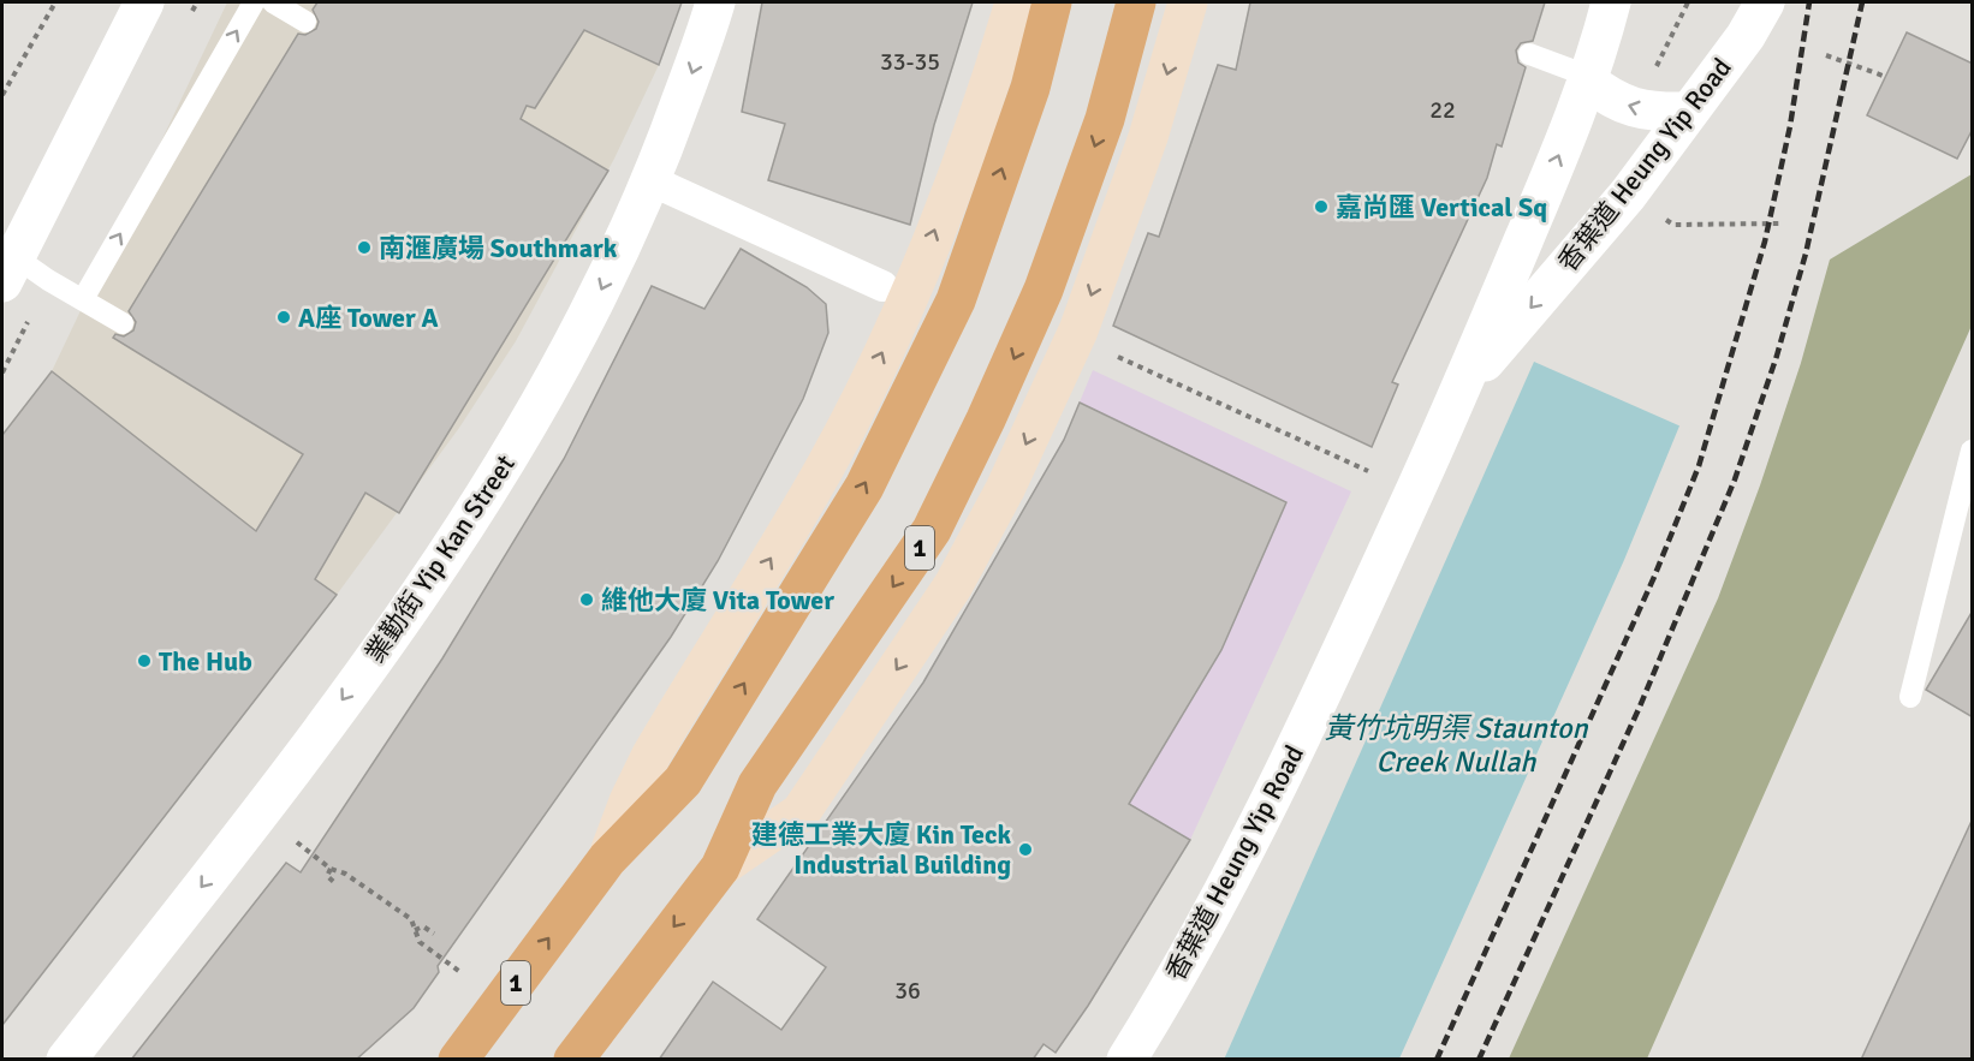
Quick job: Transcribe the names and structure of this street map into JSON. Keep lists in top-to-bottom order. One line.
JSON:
{"streets":{"highway":["1"],"street":["香葉道 Heung Yip Road","業勤街 Yip Kan Street"]},"one_way":["業勤街 Yip Kan Street"],"water":["黃竹坑明渠 Staunton Creek Nullah"],"places":["嘉尚匯 Vertical Sq","南滙廣場 Southmark","A座 Tower A","維他大廈 Vita Tower","The Hub","建德工業大廈 Kin Teck Industrial Building"],"house_numbers":["33-35","22","36"]}
